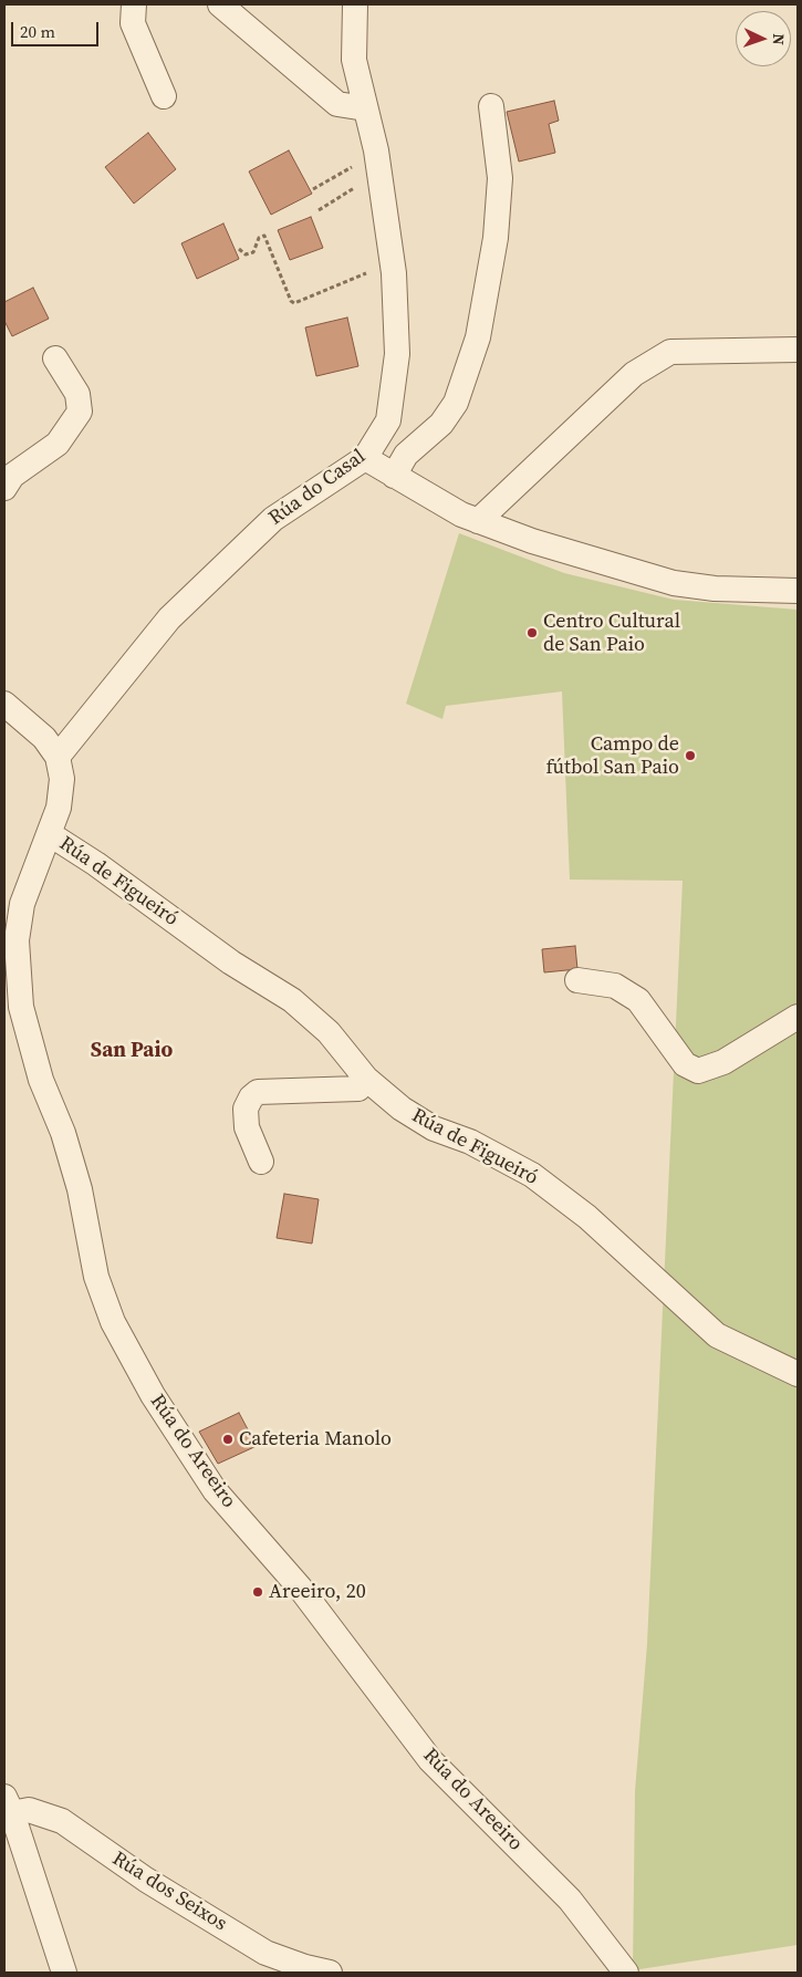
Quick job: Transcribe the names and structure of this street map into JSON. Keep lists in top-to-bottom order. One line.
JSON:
{"streets":{"street":["Rúa do Casal","Rúa de Figueiró","Rúa do Areeiro","Rúa dos Seixos"]},"crossings":[["Rúa de Figueiró","Rúa do Areeiro"]],"districts":["San Paio"],"places":["Centro Cultural de San Paio","Campo de fútbol San Paio","Cafeteria Manolo","Areeiro, 20"],"scale_bar":"20 m","north":"right"}
